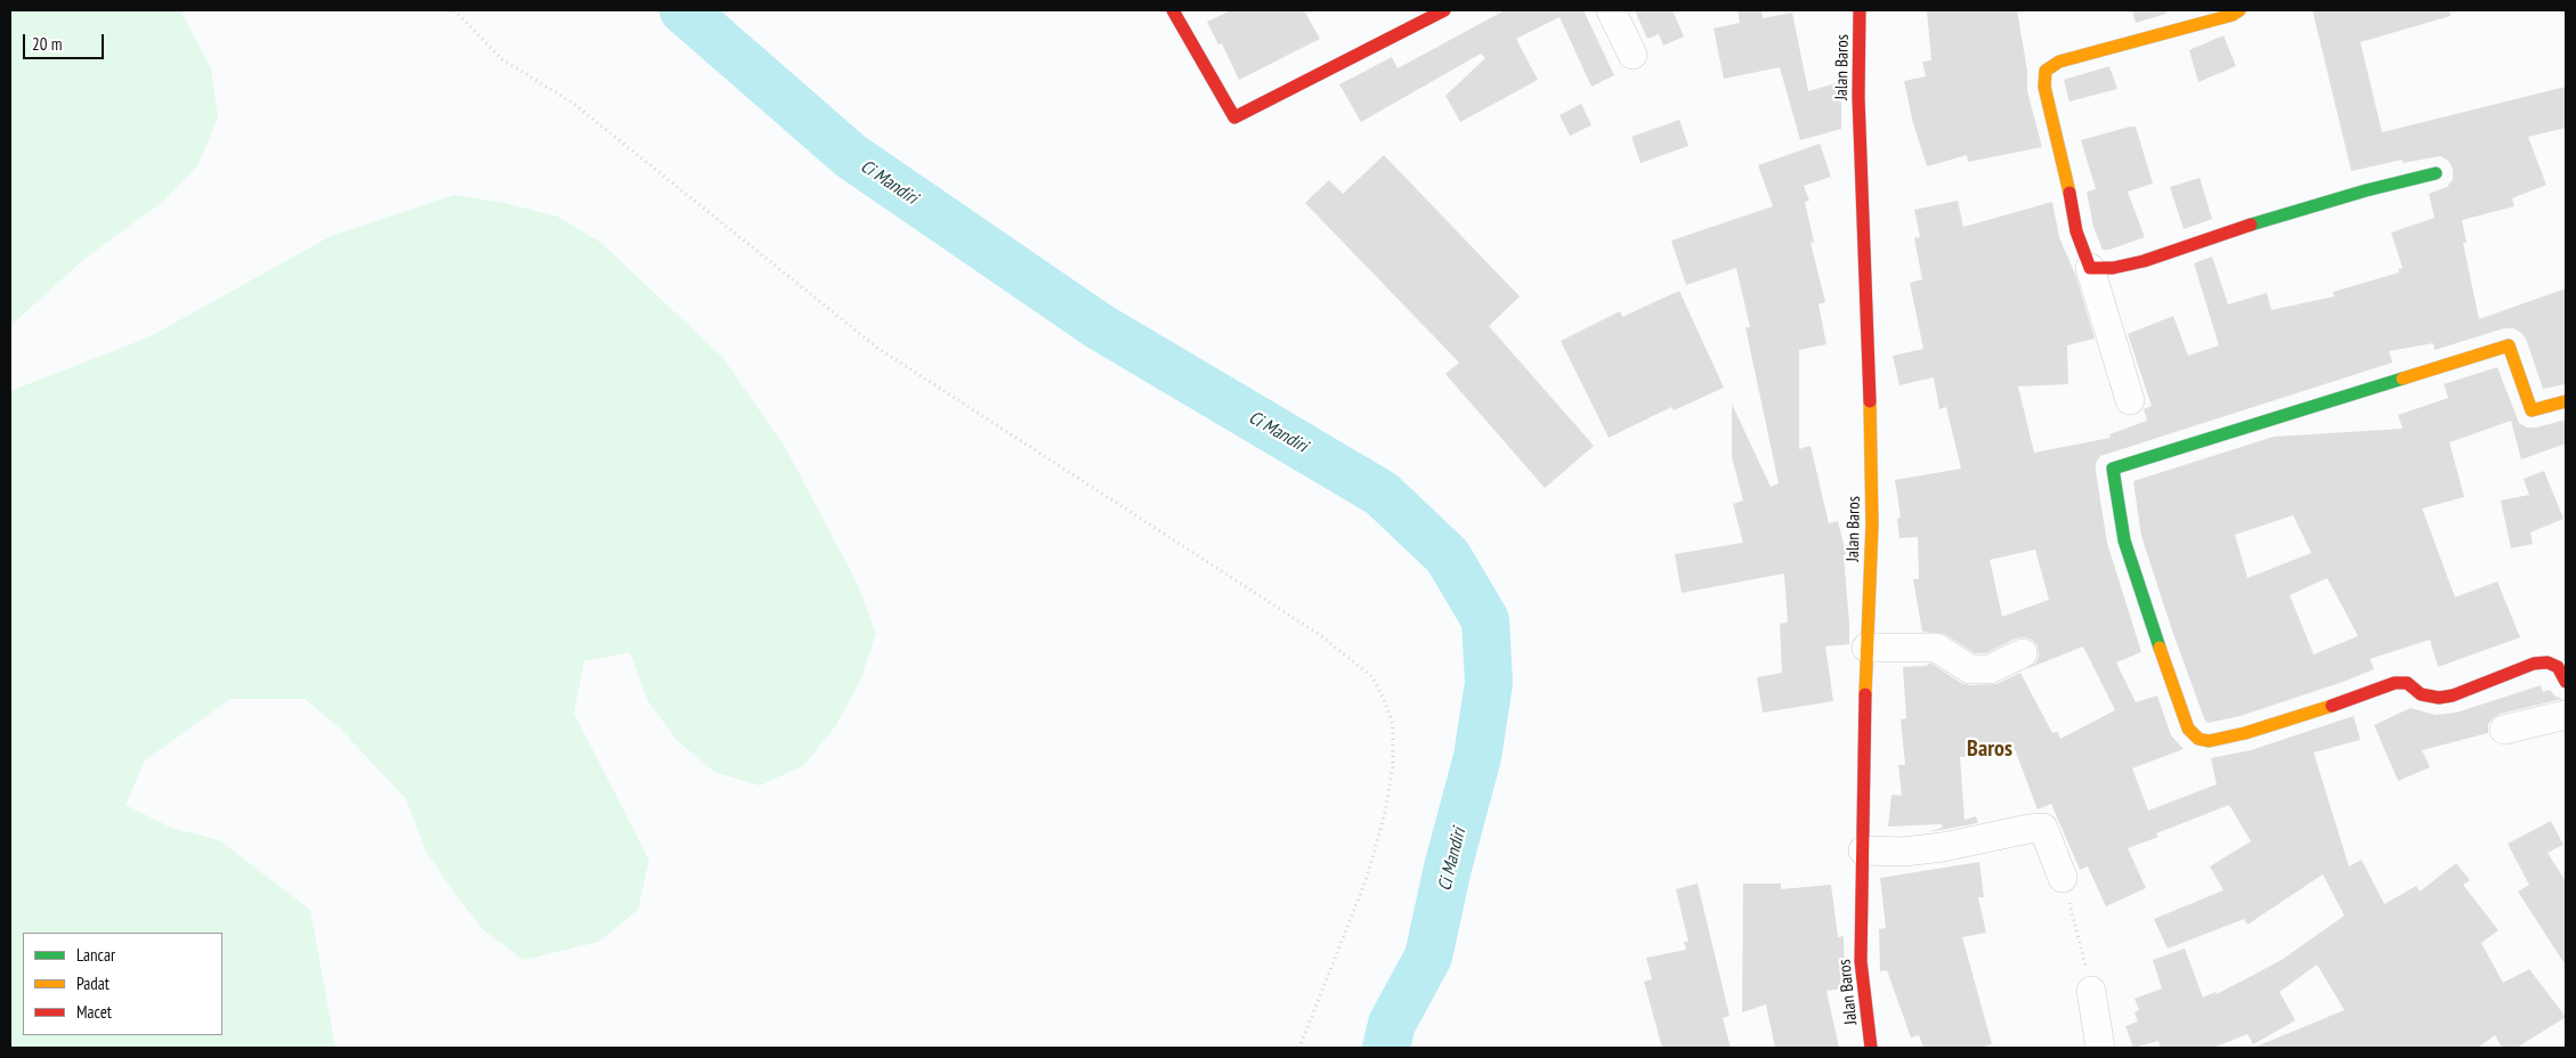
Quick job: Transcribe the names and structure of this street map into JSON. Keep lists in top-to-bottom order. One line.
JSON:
{"streets":{"street":["Jalan Baros"]},"districts":["Baros"],"water":["Ci Mandiri"],"legend":["Lancar","Padat","Macet"],"scale_bar":"20 m"}
